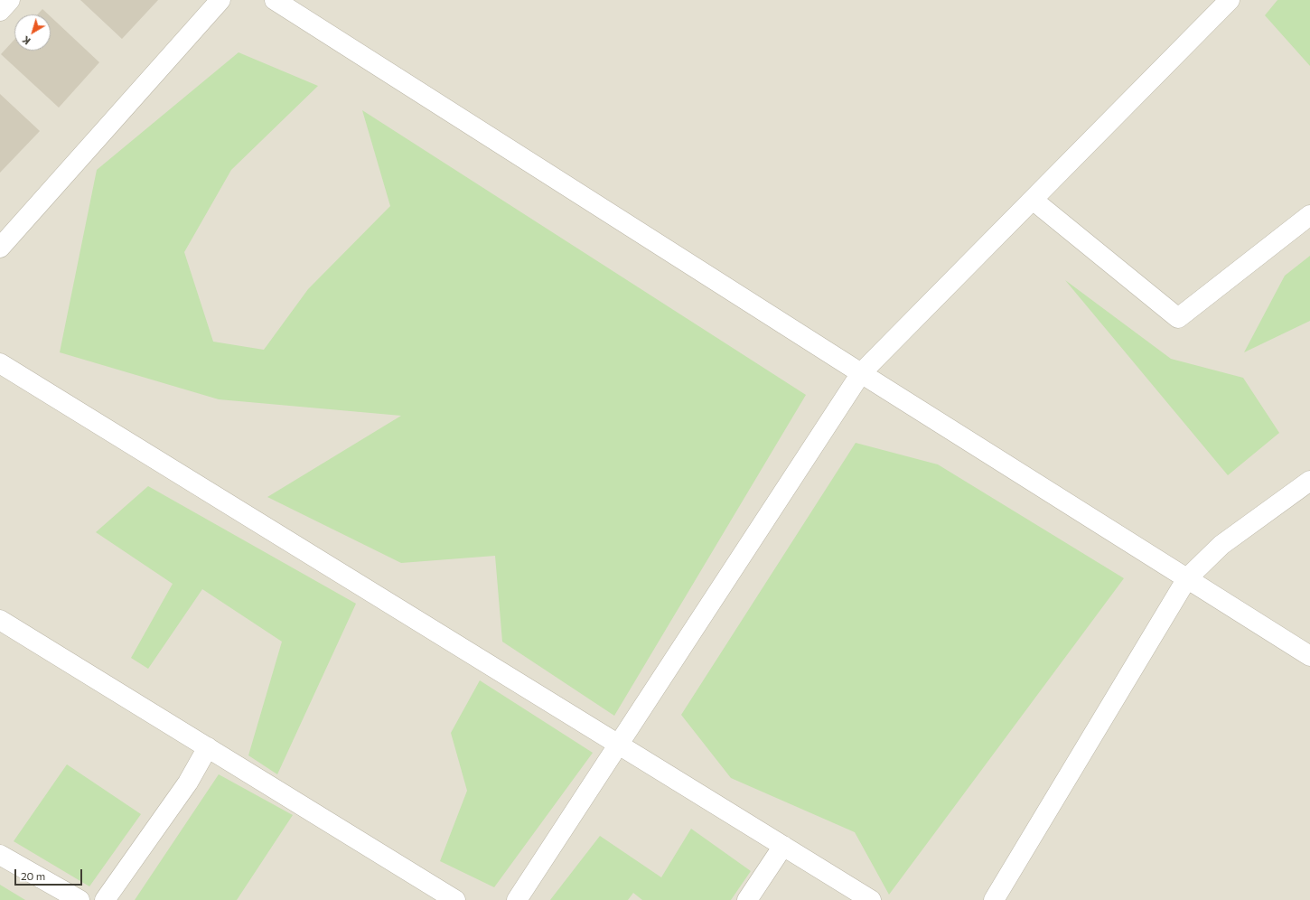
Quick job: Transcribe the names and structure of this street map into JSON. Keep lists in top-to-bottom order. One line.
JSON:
{"scale_bar":"20 m","north":"bottom left"}
